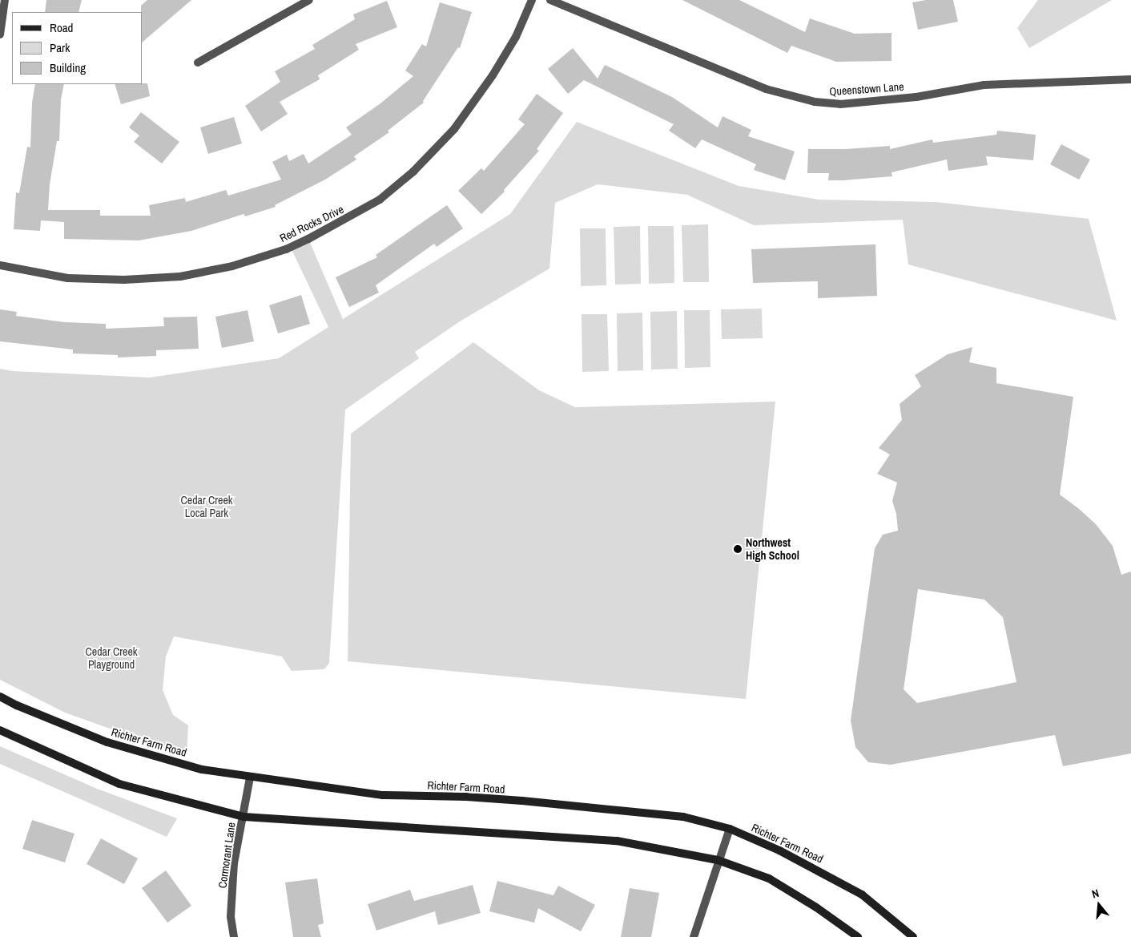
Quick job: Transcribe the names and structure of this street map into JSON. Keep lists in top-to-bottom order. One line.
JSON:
{"streets":{"main road":["Richter Farm Road"],"street":["Queenstown Lane","Red Rocks Drive","Cormorant Lane"]},"crossings":[["Richter Farm Road","Cormorant Lane"]],"parks":["Cedar Creek Local Park","Cedar Creek Playground"],"places":["Northwest High School"],"legend":["Road","Park","Building"],"north":"top"}
